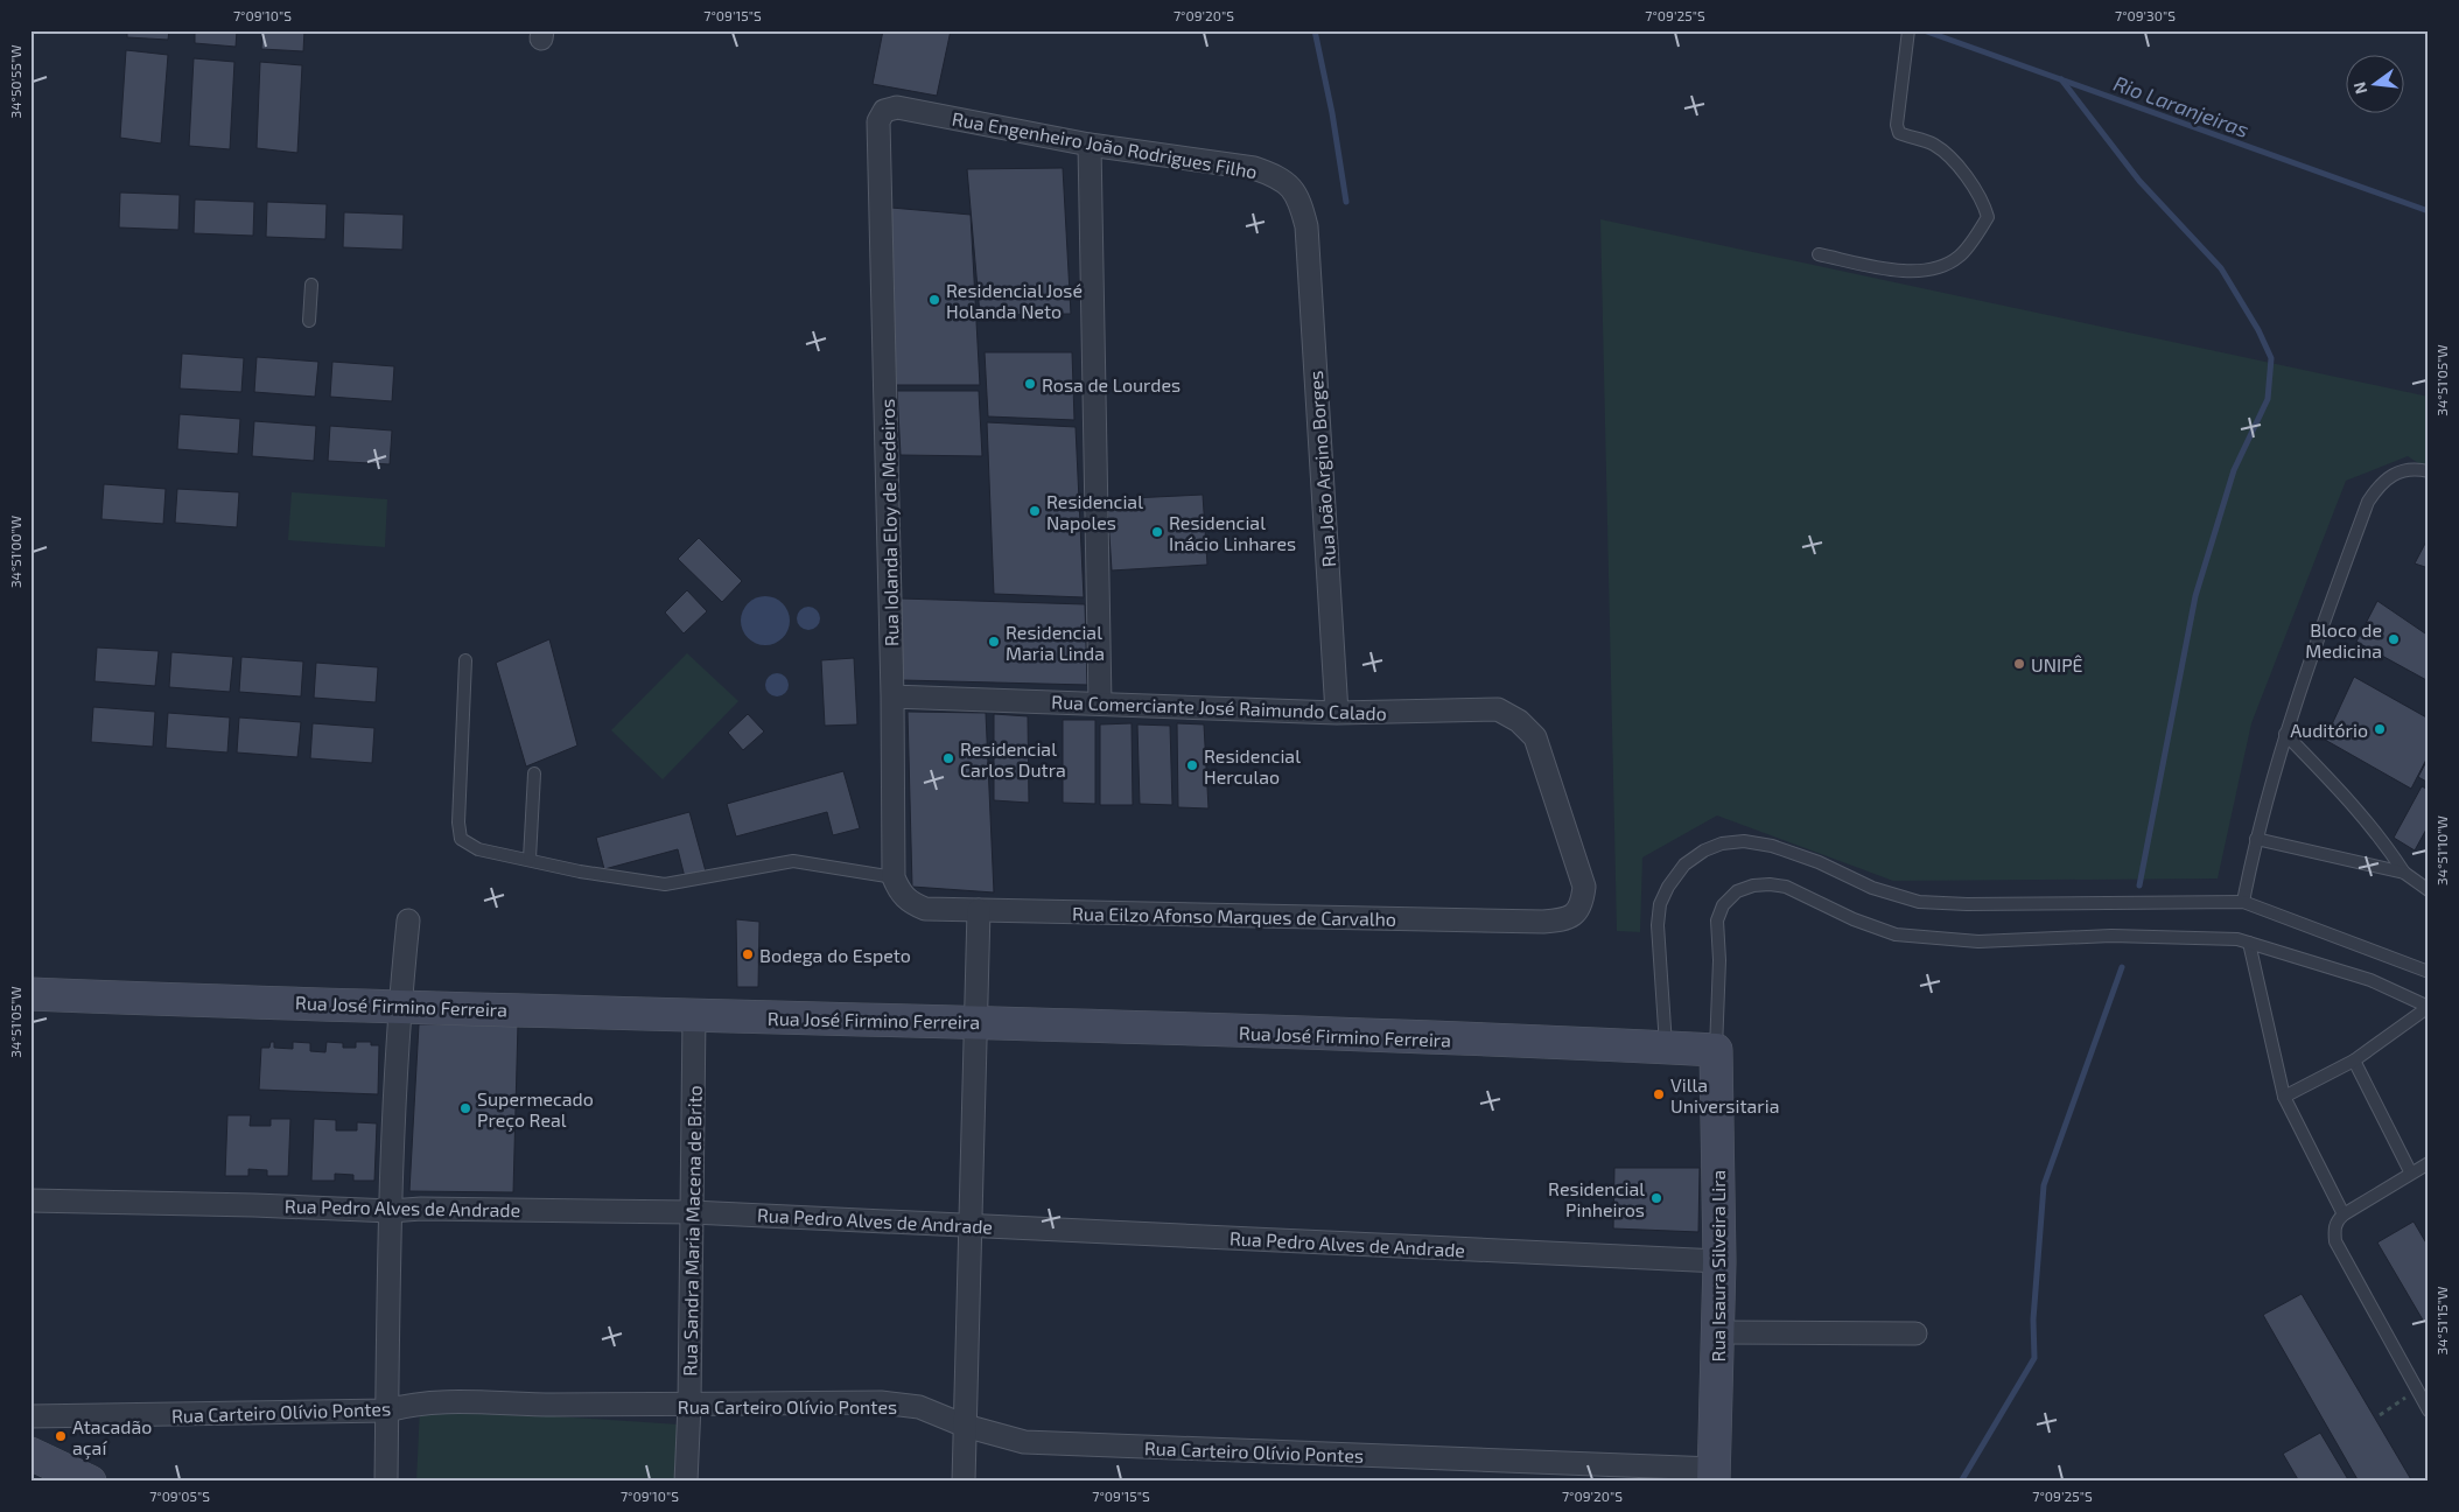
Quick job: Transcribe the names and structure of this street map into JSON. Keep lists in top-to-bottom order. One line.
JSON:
{"streets":{"main road":["Rua José Firmino Ferreira","Rua Isaura Silveira Lira"],"street":["Rua Engenheiro João Rodrigues Filho","Rua João Argino Borges","Rua Iolanda Eloy de Medeiros","Rua Comerciante José Raimundo Calado","Rua Eilzo Afonso Marques de Carvalho","Rua Pedro Alves de Andrade","Rua Sandra Maria Macena de Brito","Rua Carteiro Olívio Pontes"]},"crossings":[["Rua Engenheiro João Rodrigues Filho","Rua João Argino Borges"],["Rua Engenheiro João Rodrigues Filho","Rua Iolanda Eloy de Medeiros"],["Rua João Argino Borges","Rua Comerciante José Raimundo Calado"],["Rua Iolanda Eloy de Medeiros","Rua Comerciante José Raimundo Calado"],["Rua Iolanda Eloy de Medeiros","Rua Eilzo Afonso Marques de Carvalho"],["Rua Comerciante José Raimundo Calado","Rua Eilzo Afonso Marques de Carvalho"],["Rua José Firmino Ferreira","Rua Sandra Maria Macena de Brito"],["Rua José Firmino Ferreira","Rua Isaura Silveira Lira"],["Rua Pedro Alves de Andrade","Rua Sandra Maria Macena de Brito"],["Rua Pedro Alves de Andrade","Rua Isaura Silveira Lira"],["Rua Sandra Maria Macena de Brito","Rua Carteiro Olívio Pontes"],["Rua Isaura Silveira Lira","Rua Carteiro Olívio Pontes"]],"water":["Rio Laranjeiras"],"places":["Residencial José Holanda Neto","Rosa de Lourdes","Residencial Napoles","Residencial Inácio Linhares","Bloco de Medicina","Residencial Maria Linda","UNIPÊ","Auditório","Residencial Carlos Dutra","Residencial Herculao","Bodega do Espeto","Villa Universitaria","Supermecado Preço Real","Residencial Pinheiros","Atacadão açaí"],"north":"left","coordinates":["7°09'10\"S","7°09'15\"S","7°09'20\"S","7°09'25\"S","7°09'30\"S","34°50'55\"W","34°51'05\"W","34°51'00\"W","34°51'10\"W","34°51'15\"W","7°09'05\"S"]}
